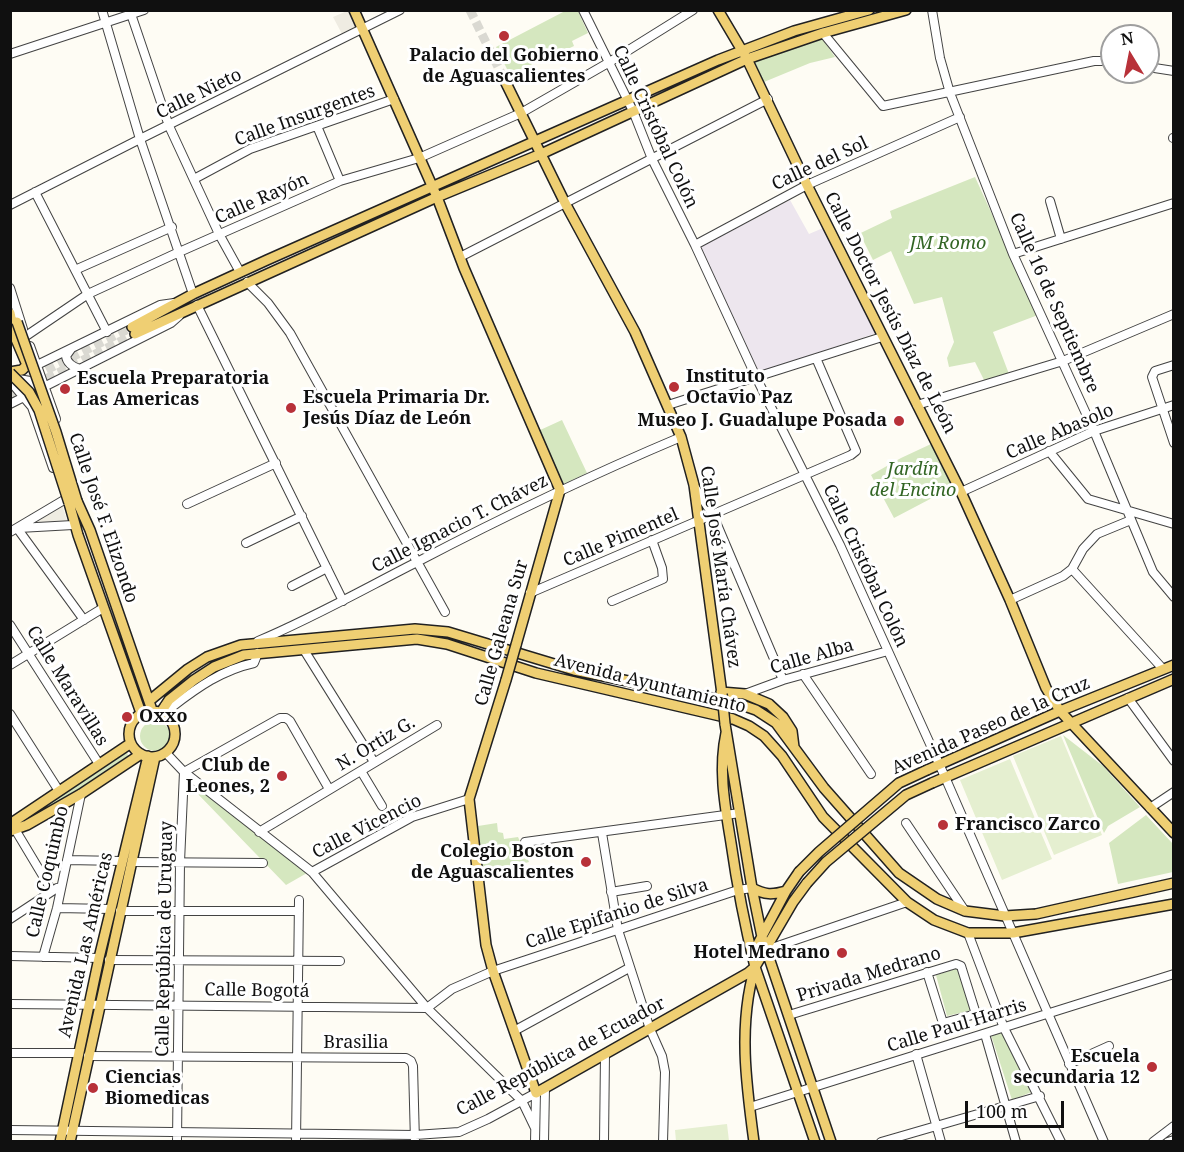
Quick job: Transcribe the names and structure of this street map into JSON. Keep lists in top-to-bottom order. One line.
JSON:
{"streets":{"main road":["Calle Doctor Jesús Díaz de León","Calle José F. Elizondo","Calle José María Chávez","Calle Galeana Sur","Avenida Ayuntamiento","Avenida Paseo de la Cruz","Avenida Las Américas","Calle República de Ecuador"],"street":["Calle Nieto","Calle Insurgentes","Calle Cristóbal Colón","Calle del Sol","Calle Rayón","Calle 16 de Septiembre","Calle Abasolo","Calle Ignacio T. Chávez","Calle Pimentel","Calle Alba","Calle Maravillas","N. Ortiz G.","Calle Vicencio","Calle Coquimbo","Calle Epifanio de Silva","Calle República de Uruguay","Privada Medrano","Calle Bogotá","Calle Paul Harris","Brasilia"]},"crossings":[["Calle Cristóbal Colón","Calle del Sol"],["Calle Cristóbal Colón","Calle Rayón"],["Calle Cristóbal Colón","Calle Pimentel"],["Calle Cristóbal Colón","Calle Alba"],["Calle Cristóbal Colón","Avenida Ayuntamiento"],["Calle Cristóbal Colón","Avenida Paseo de la Cruz"],["Calle Cristóbal Colón","Calle Paul Harris"],["Calle del Sol","Calle 16 de Septiembre"],["Calle del Sol","Calle Doctor Jesús Díaz de León"],["Calle Rayón","Calle José María Chávez"],["Calle 16 de Septiembre","Calle Abasolo"],["Calle Doctor Jesús Díaz de León","Calle Abasolo"],["Calle Doctor Jesús Díaz de León","Avenida Paseo de la Cruz"],["Calle José F. Elizondo","Avenida Ayuntamiento"],["Calle José F. Elizondo","Avenida Las Américas"],["Calle Ignacio T. Chávez","Calle José María Chávez"],["Calle Ignacio T. Chávez","Calle Galeana Sur"],["Calle Ignacio T. Chávez","Avenida Ayuntamiento"],["Calle Pimentel","Calle José María Chávez"],["Calle Pimentel","Calle Galeana Sur"],["Calle José María Chávez","Avenida Paseo de la Cruz"],["Calle José María Chávez","Calle Epifanio de Silva"],["Calle José María Chávez","Privada Medrano"],["Calle José María Chávez","Calle Paul Harris"],["Calle José María Chávez","Calle República de Ecuador"],["Calle Galeana Sur","Calle Vicencio"],["Calle Galeana Sur","Calle Epifanio de Silva"],["Calle Galeana Sur","Calle República de Ecuador"],["Avenida Ayuntamiento","Avenida Las Américas"],["Avenida Paseo de la Cruz","Calle República de Ecuador"],["N. Ortiz G.","Calle República de Uruguay"],["Calle República de Uruguay","Calle Bogotá"],["Calle República de Uruguay","Calle República de Ecuador"],["Avenida Las Américas","Calle Bogotá"],["Avenida Las Américas","Calle República de Ecuador"],["Brasilia","Calle República de Ecuador"]],"parks":["JM Romo","Jardín del Encino"],"places":["Palacio del Gobierno de Aguascalientes","Instituto Octavio Paz","Escuela Preparatoria Las Americas","Escuela Primaria Dr. Jesús Díaz de León","Museo J. Guadalupe Posada","Oxxo","Club de Leones, 2","Francisco Zarco","Colegio Boston de Aguascalientes","Hotel Medrano","Escuela secundaria 12","Ciencias Biomedicas"],"scale_bar":"100 m","north":"top"}
